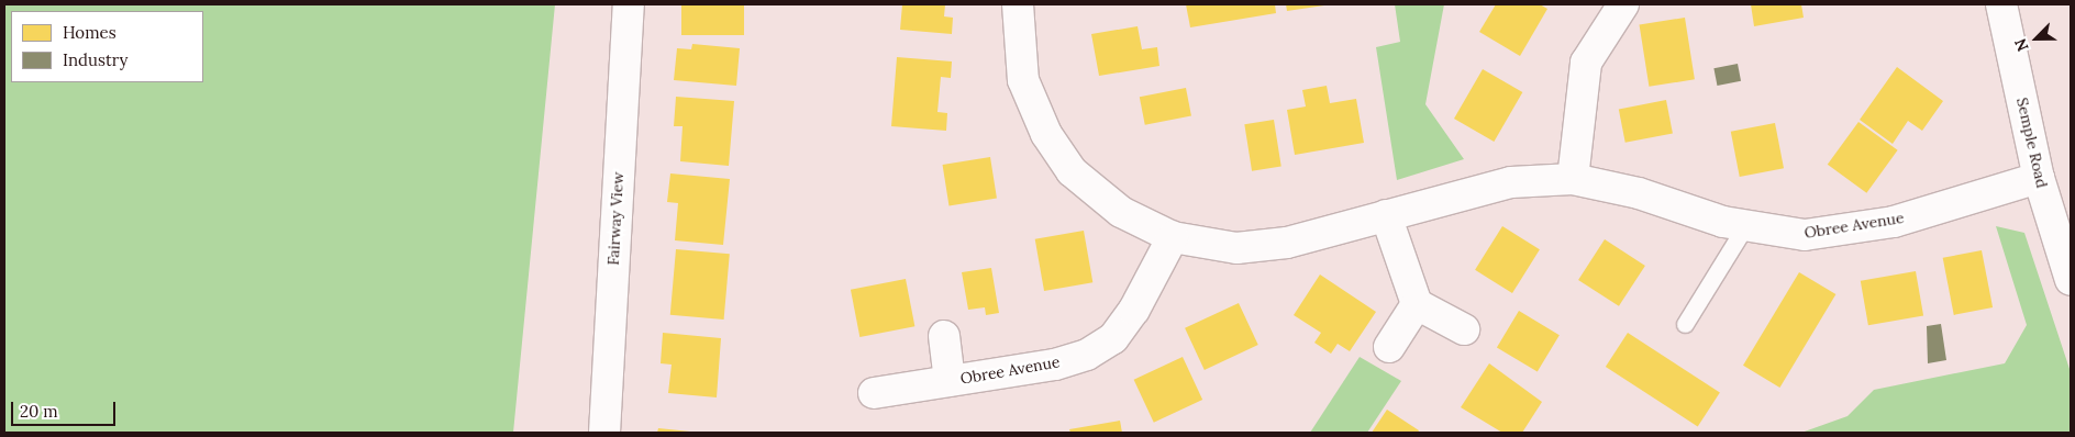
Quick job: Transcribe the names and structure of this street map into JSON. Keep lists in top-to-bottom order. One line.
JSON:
{"streets":{"street":["Semple Road","Fairway View","Obree Avenue"]},"crossings":[["Semple Road","Obree Avenue"]],"legend":["Homes","Industry"],"scale_bar":"20 m","north":"bottom left"}
